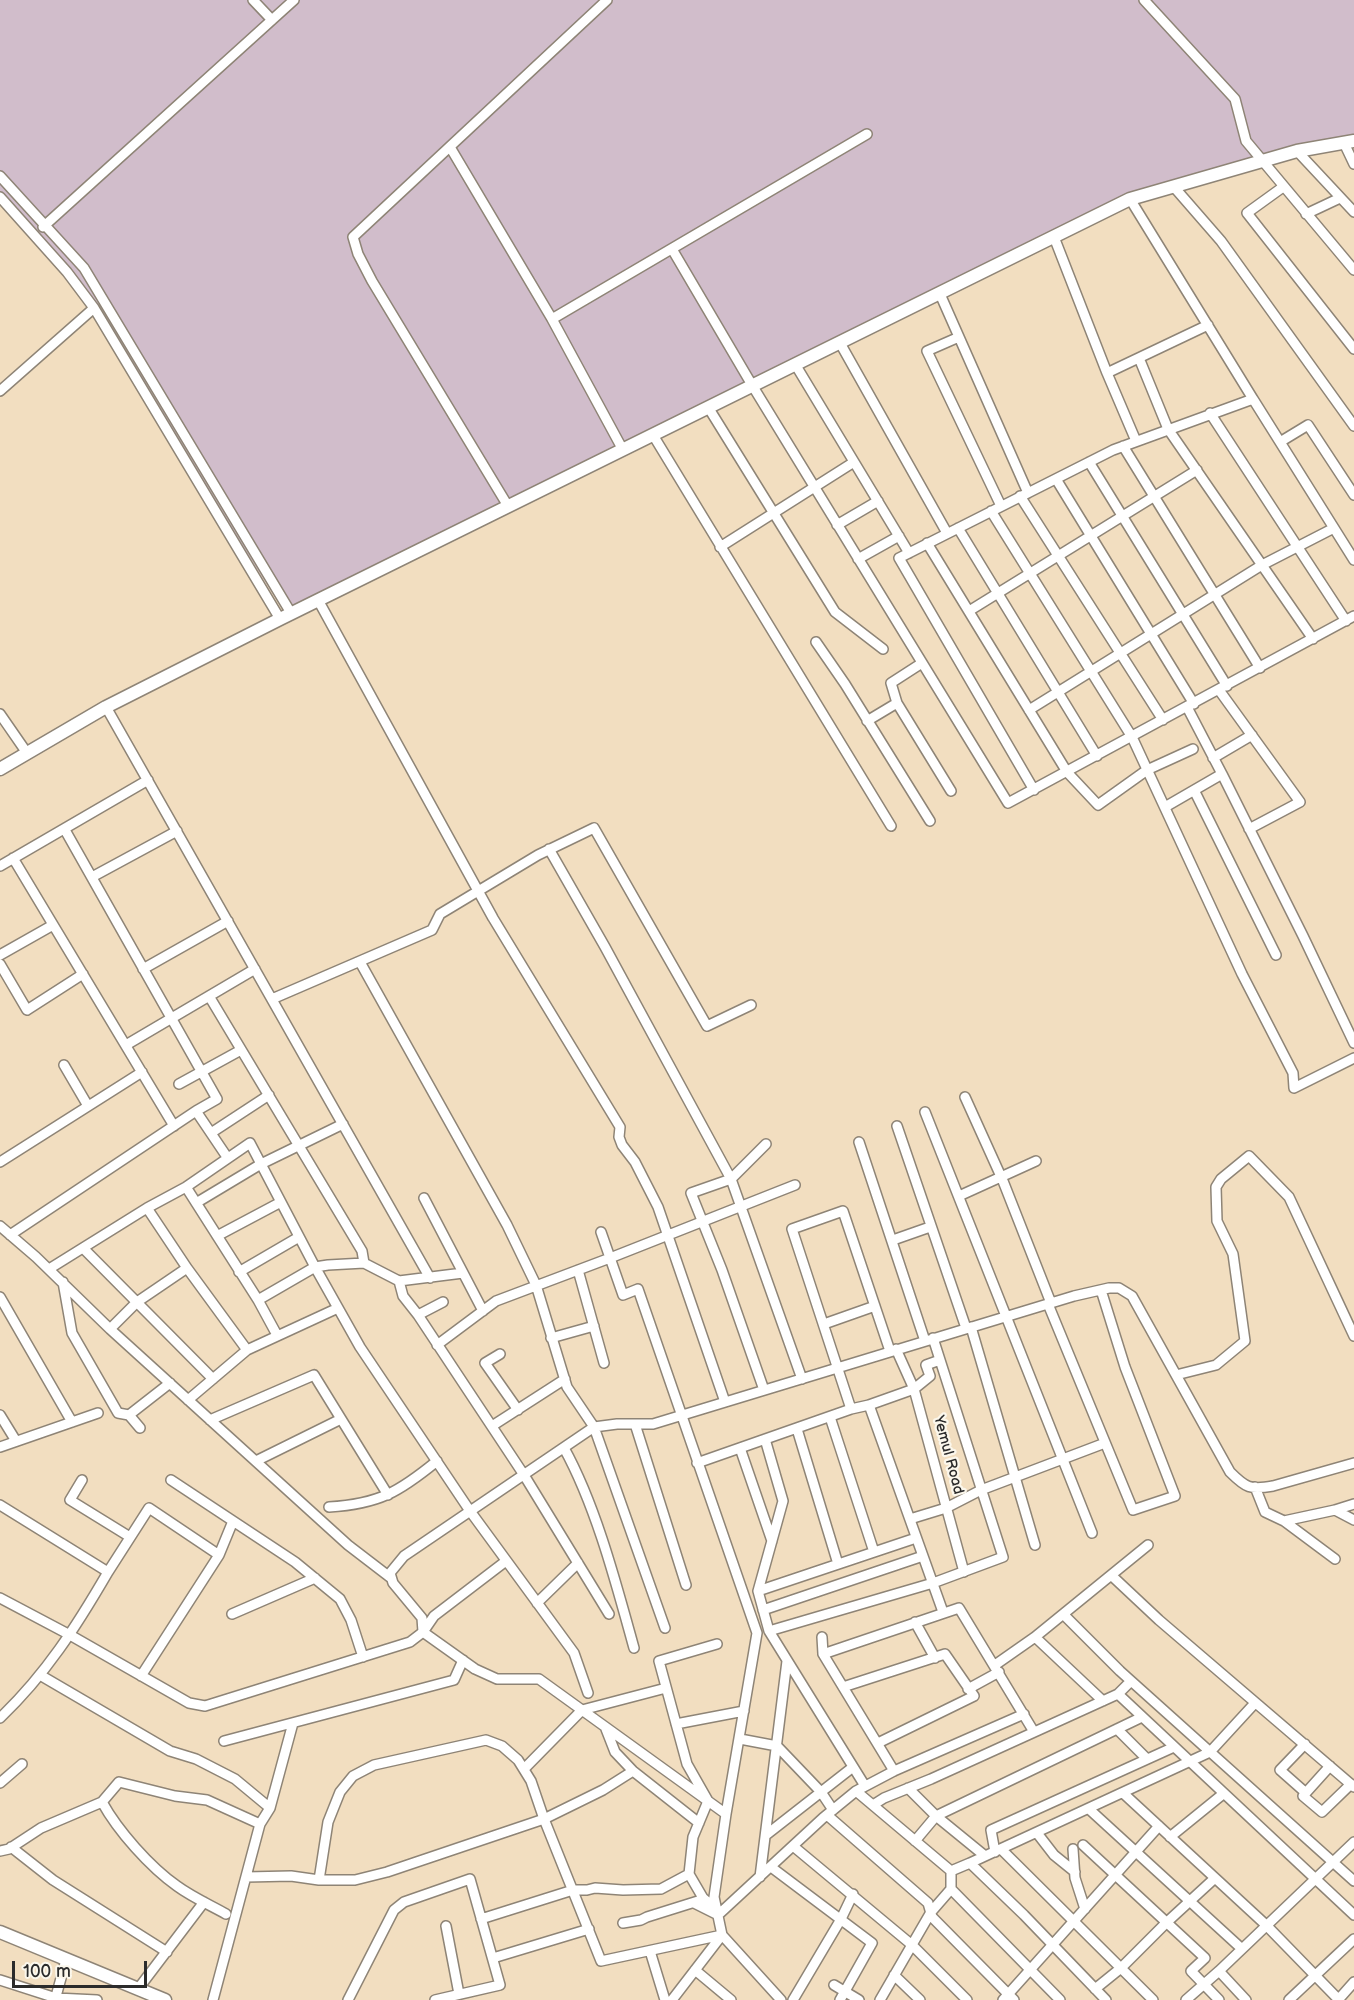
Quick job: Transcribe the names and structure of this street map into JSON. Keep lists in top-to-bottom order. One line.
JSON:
{"streets":{"street":["Yemul Road"]},"scale_bar":"100 m"}
